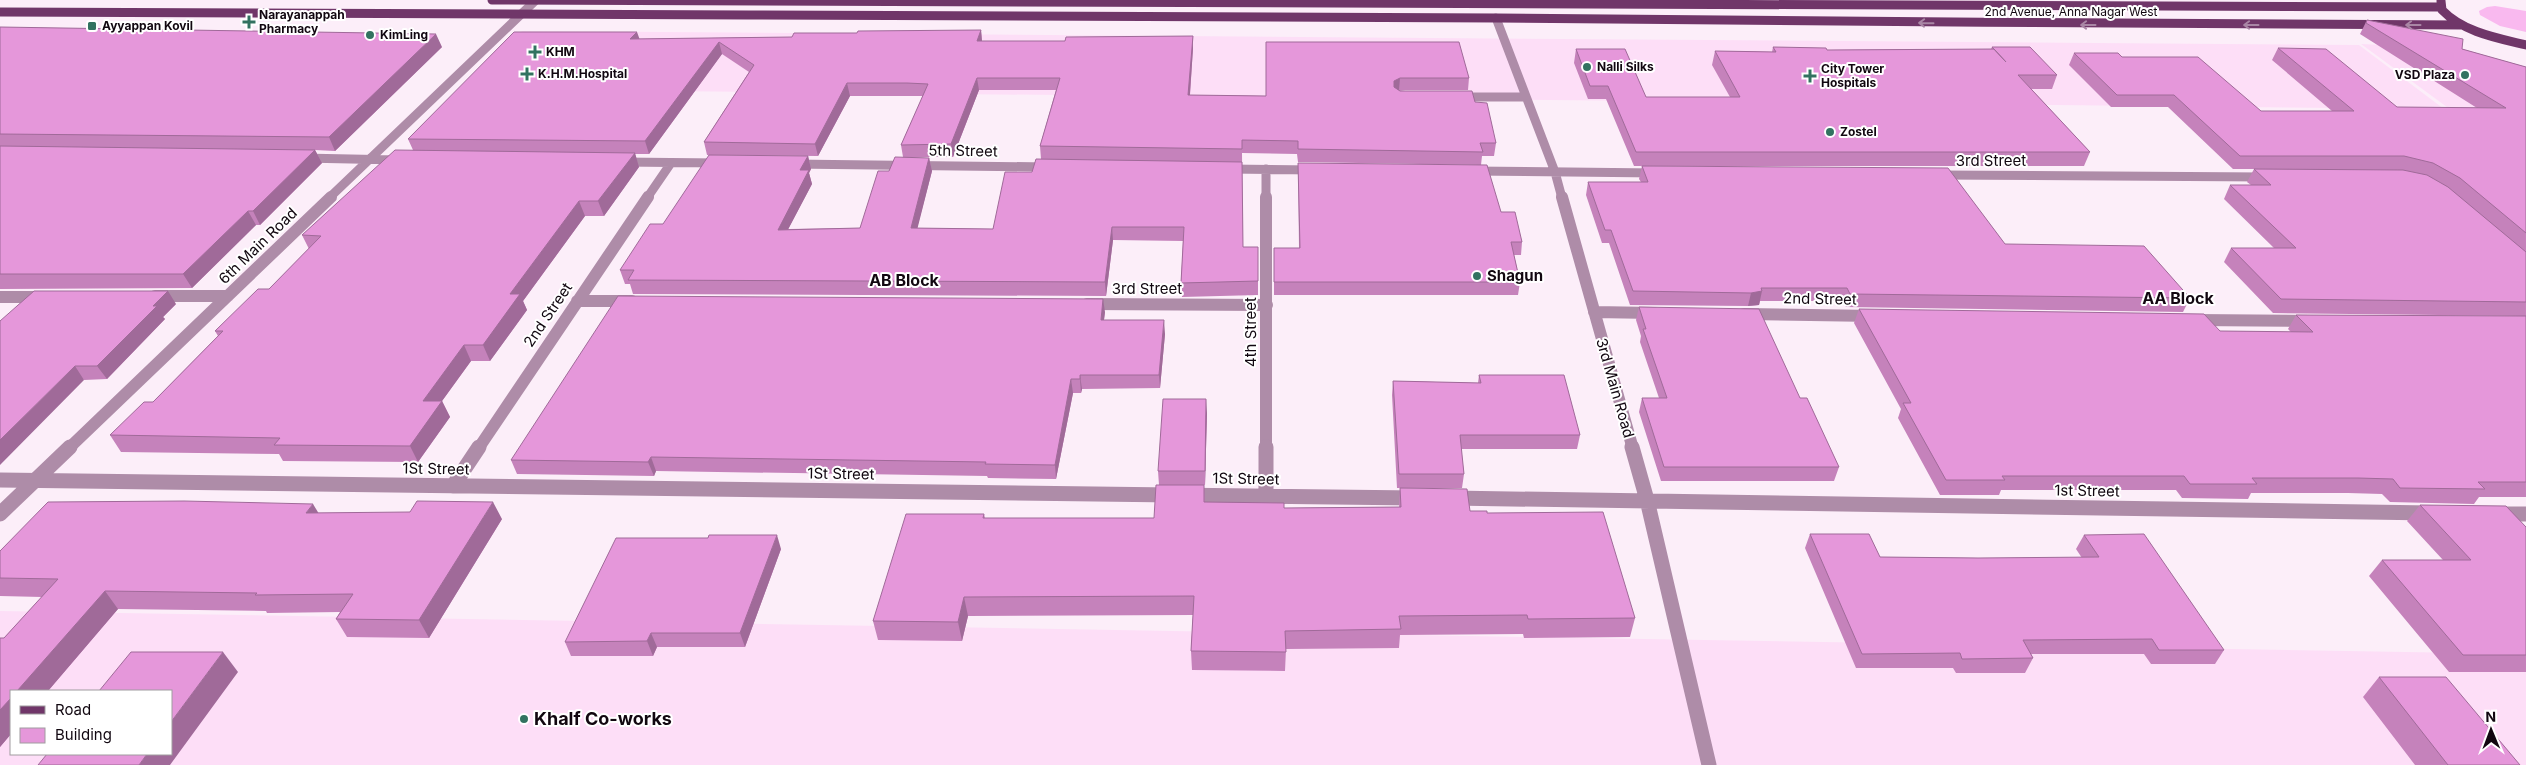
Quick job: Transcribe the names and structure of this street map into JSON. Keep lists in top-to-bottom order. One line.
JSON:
{"streets":{"main road":["2nd Avenue, Anna Nagar West"],"street":["5th Street","3rd Street","6th Main Road","2nd Street","4th Street","3rd Main Road","1St Street","1st Street"]},"crossings":[["2nd Avenue, Anna Nagar West","6th Main Road"],["2nd Avenue, Anna Nagar West","3rd Main Road"],["3rd Street","4th Street"],["6th Main Road","1St Street"],["2nd Street","1St Street"],["4th Street","1St Street"],["3rd Main Road","1St Street"],["3rd Main Road","1st Street"],["1St Street","1st Street"]],"districts":["AB Block","AA Block"],"places":{"health":["Narayanappah Pharmacy","KHM","K.H.M.Hospital","City Tower Hospitals"],"transit":["Ayyappan Kovil"],"other":["KimLing","Nalli Silks","VSD Plaza","Zostel","Shagun","Khalf Co-works"]},"legend":["Road","Building"],"north":"top"}
